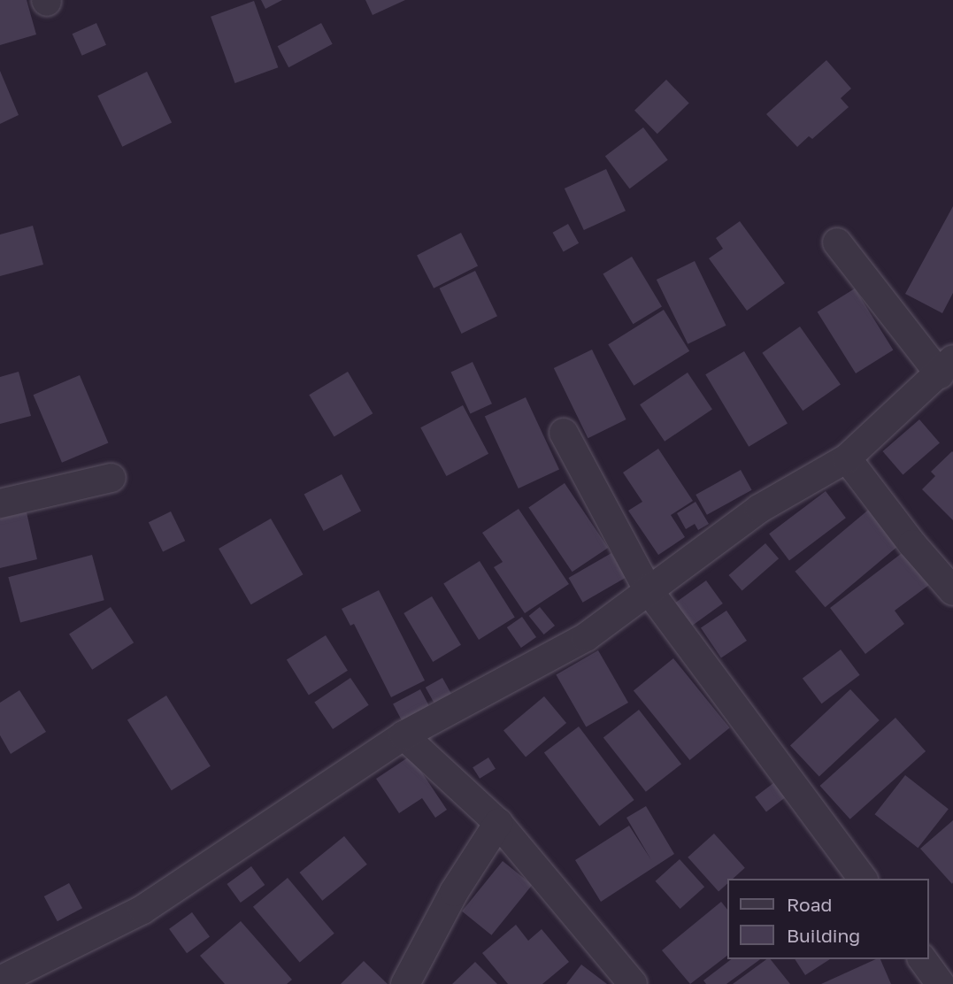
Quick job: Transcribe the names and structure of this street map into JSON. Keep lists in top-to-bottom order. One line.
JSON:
{"legend":["Road","Building"]}
